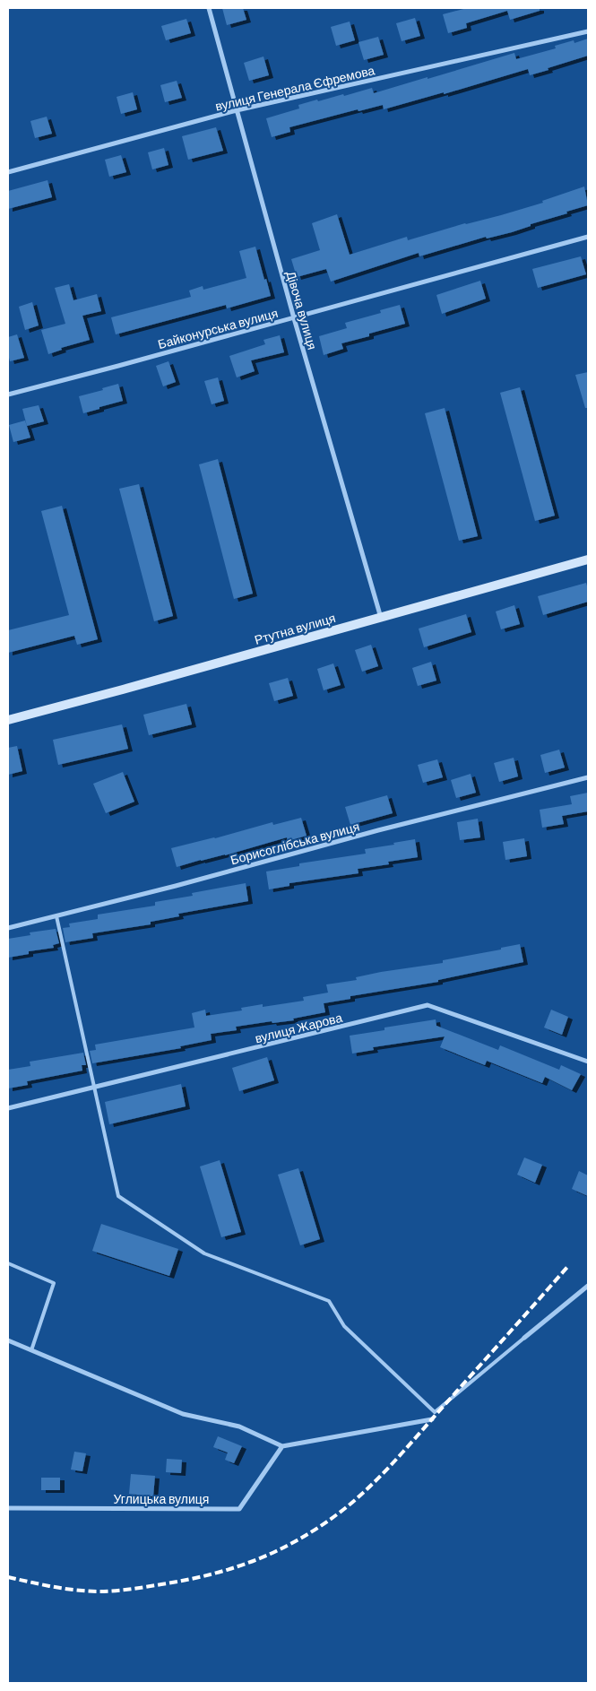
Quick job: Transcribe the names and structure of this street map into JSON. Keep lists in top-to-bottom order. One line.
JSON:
{"streets":{"main road":["Ртутна вулиця"],"street":["вулиця Генерала Єфремова","Дівоча вулиця","Байконурська вулиця","Борисоглібська вулиця","вулиця Жарова","Углицька вулиця"]},"crossings":[["вулиця Генерала Єфремова","Дівоча вулиця"],["Дівоча вулиця","Байконурська вулиця"],["Дівоча вулиця","Ртутна вулиця"]]}
